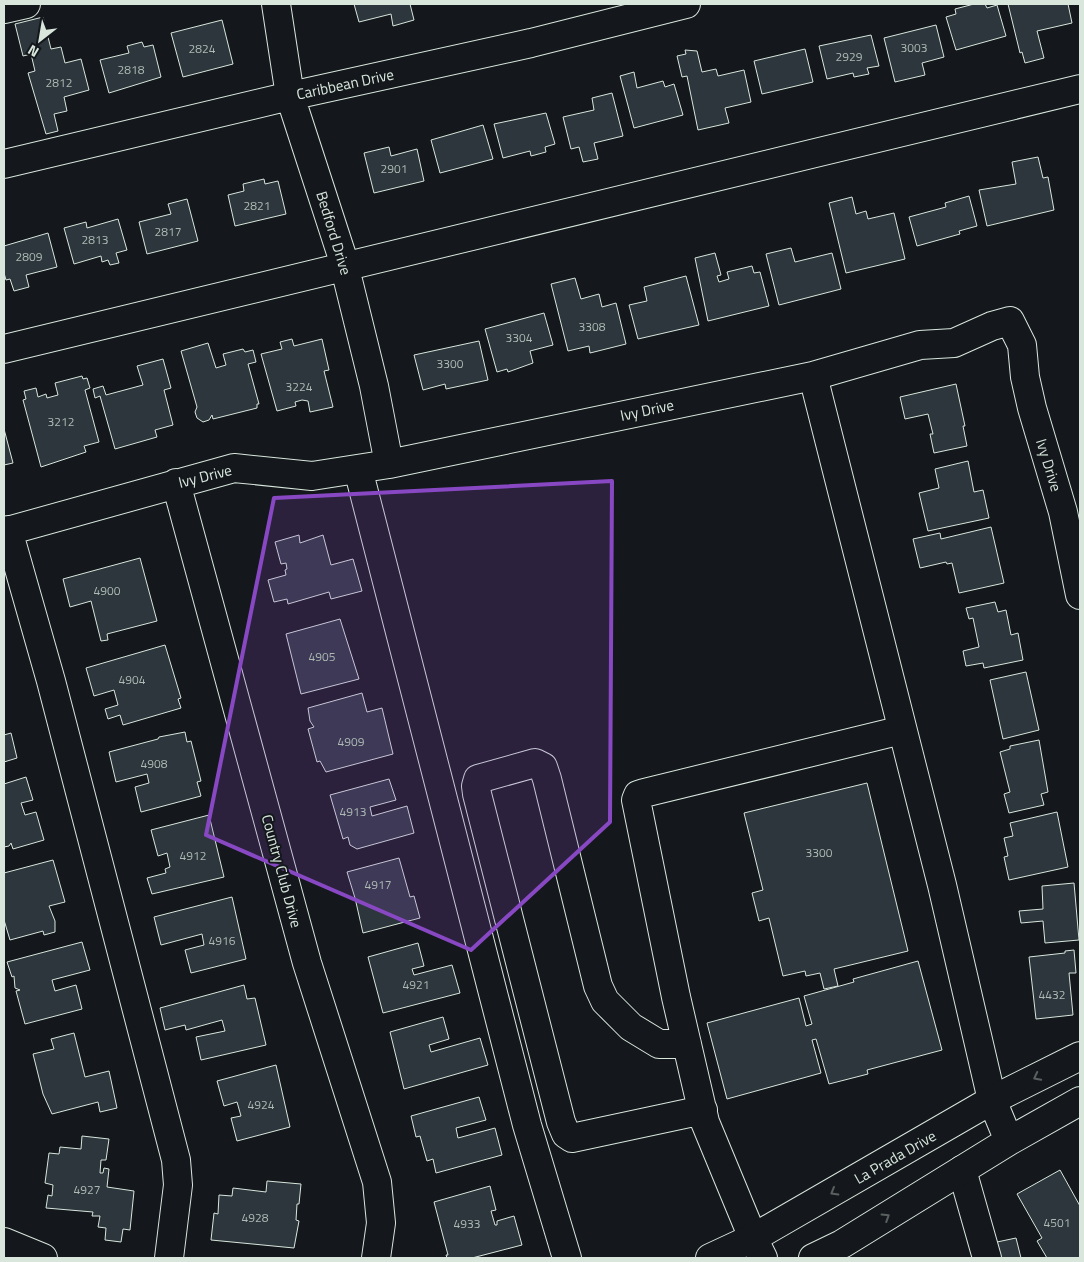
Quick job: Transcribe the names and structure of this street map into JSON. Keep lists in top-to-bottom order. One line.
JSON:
{"streets":{"street":["Caribbean Drive","Bedford Drive","Ivy Drive","Country Club Drive","La Prada Drive"]},"crossings":[["Caribbean Drive","Bedford Drive"],["Bedford Drive","Ivy Drive"],["Ivy Drive","Country Club Drive"]],"house_numbers":["3003","2824","2929","2818","2812","2901","2821","2817","2813","2809","3308","3304","3300","3224","3212","4900","4905","4904","4909","4908","4913","3300","4912","4917","4916","4921","4432","4924","4927","4928","4501","4933"],"north":"bottom left"}
